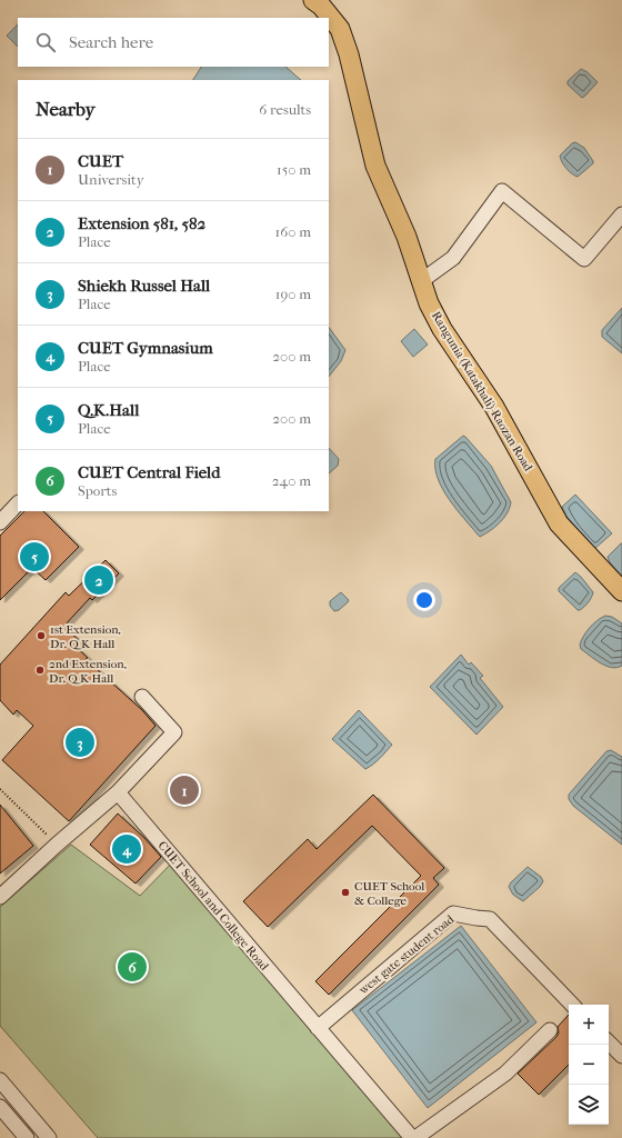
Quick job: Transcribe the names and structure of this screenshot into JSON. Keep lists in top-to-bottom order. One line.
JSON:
{"streets":{"main road":["Rangunia (Katakhali)-Raozan Road"],"street":["CUET School and College Road","west gate student road"]},"crossings":[["CUET School and College Road","west gate student road"]],"places":["1st Extension, Dr. Q K Hall","2nd Extension, Dr. Q K Hall","CUET School & College"],"page":{"search":"Search here","heading":["Nearby","6 results"],"list":[{"mark":"1","name":"CUET","note":"University","value":"150 m"},{"mark":"2","name":"Extension 581, 582","note":"Place","value":"160 m"},{"mark":"3","name":"Shiekh Russel Hall","note":"Place","value":"190 m"},{"mark":"4","name":"CUET Gymnasium","note":"Place","value":"200 m"},{"mark":"5","name":"Q.K.Hall","note":"Place","value":"200 m"},{"mark":"6","name":"CUET Central Field","note":"Sports","value":"240 m"}],"pins":["5","2","3","1","4","6"],"map_buttons":["+","−"]}}
